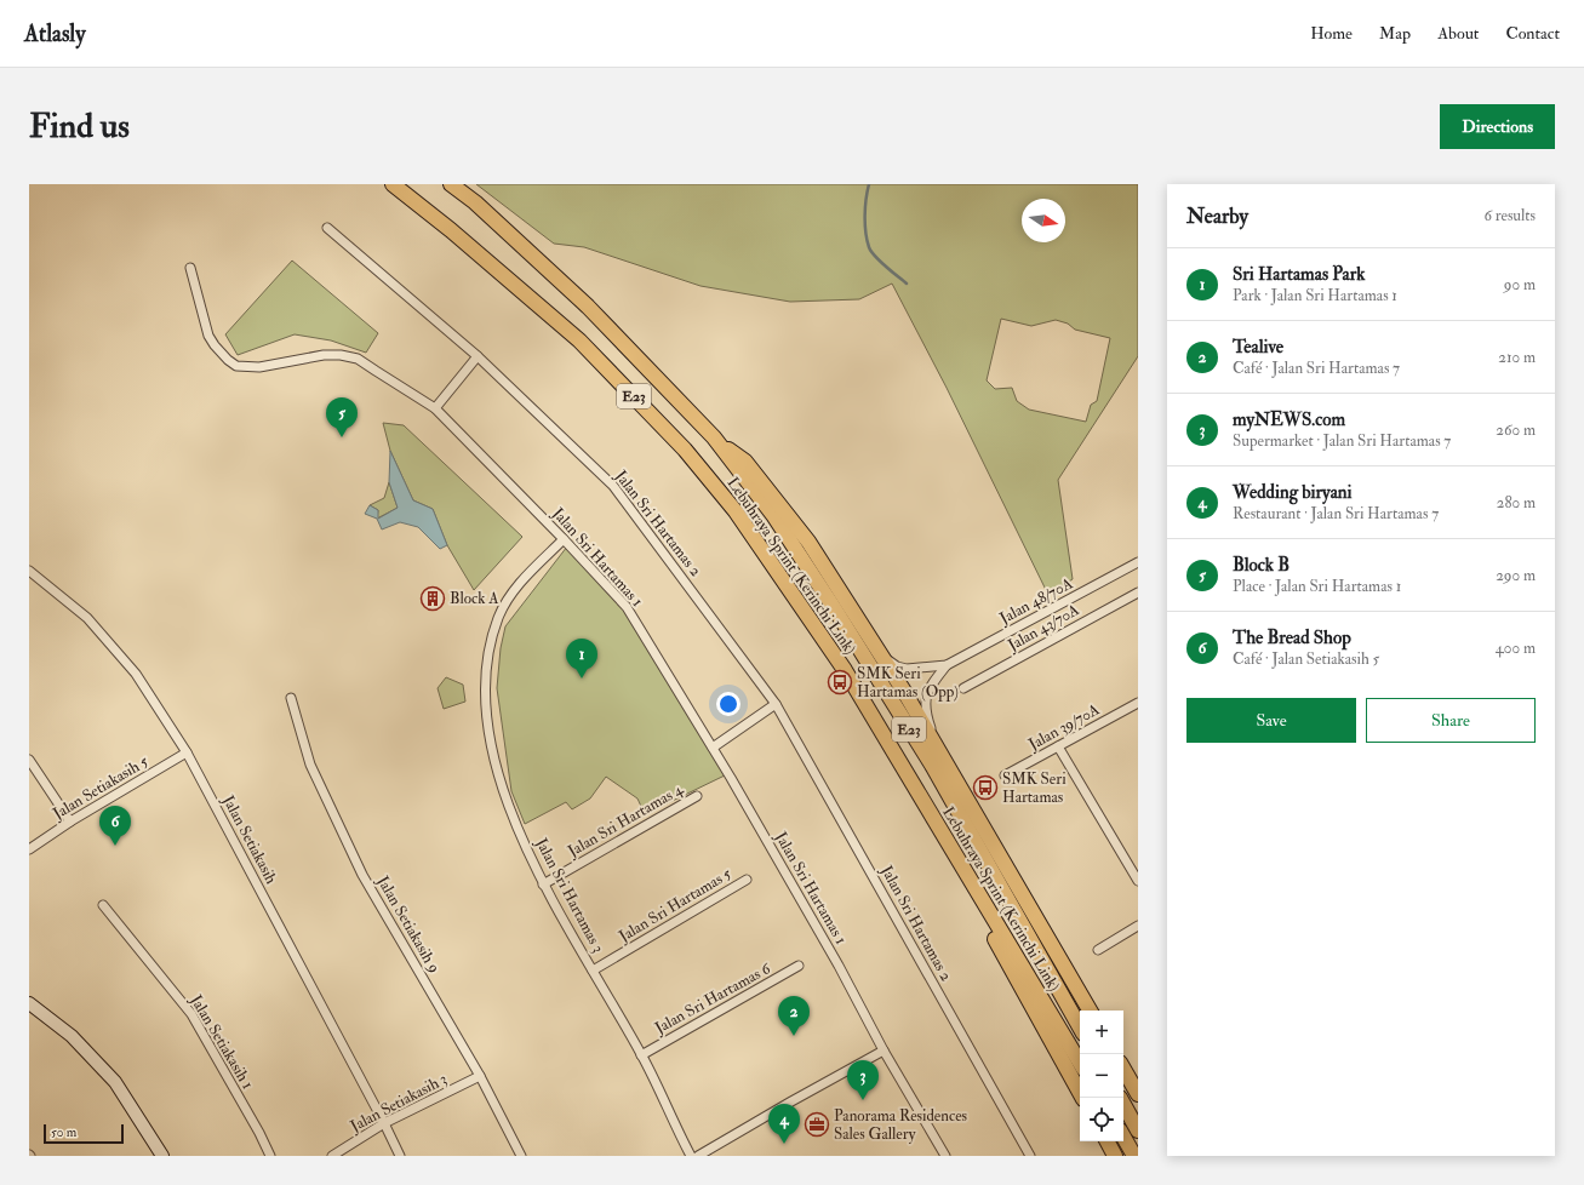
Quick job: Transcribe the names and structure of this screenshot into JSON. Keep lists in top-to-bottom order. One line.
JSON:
{"streets":{"highway":["E23","Lebuhraya Sprint (Kerinchi Link)"],"street":["Jalan Sri Hartamas 2","Jalan Sri Hartamas 1","Jalan 48/70A","Jalan 43/70A","Jalan 39/70A","Jalan Setiakasih 5","Jalan Sri Hartamas 4","Jalan Setiakasih","Jalan Sri Hartamas 3","Jalan Sri Hartamas 5","Jalan Setiakasih 9","Jalan Sri Hartamas 6","Jalan Setiakasih 1","Jalan Setiakasih 3"]},"crossings":[["Jalan Sri Hartamas 1","Jalan Sri Hartamas 3"],["Jalan Setiakasih 5","Jalan Setiakasih"],["Jalan Sri Hartamas 4","Jalan Sri Hartamas 3"],["Jalan Setiakasih","Jalan Setiakasih 3"],["Jalan Sri Hartamas 3","Jalan Sri Hartamas 5"],["Jalan Sri Hartamas 3","Jalan Sri Hartamas 6"],["Jalan Setiakasih 9","Jalan Setiakasih 3"]],"places":{"building":["Block A"],"bus stop":["SMK Seri Hartamas (Opp)","SMK Seri Hartamas"],"office":["Panorama Residences Sales Gallery"]},"scale_bar":"50 m","north":"right","page":{"header":"Atlasly","nav":["Home","Map","About","Contact"],"buttons":["Directions",["Save","Share"]],"title":"Find us","heading":["Nearby","6 results"],"list":[{"mark":"1","name":"Sri Hartamas Park","note":"Park · Jalan Sri Hartamas 1","value":"90 m"},{"mark":"2","name":"Tealive","note":"Café · Jalan Sri Hartamas 7","value":"210 m"},{"mark":"3","name":"myNEWS.com","note":"Supermarket · Jalan Sri Hartamas 7","value":"260 m"},{"mark":"4","name":"Wedding biryani","note":"Restaurant · Jalan Sri Hartamas 7","value":"280 m"},{"mark":"5","name":"Block B","note":"Place · Jalan Sri Hartamas 1","value":"290 m"},{"mark":"6","name":"The Bread Shop","note":"Café · Jalan Setiakasih 5","value":"400 m"}],"pins":["5","1","6","2","3","4"],"map_buttons":["+","−"],"scale":"50 m"}}
